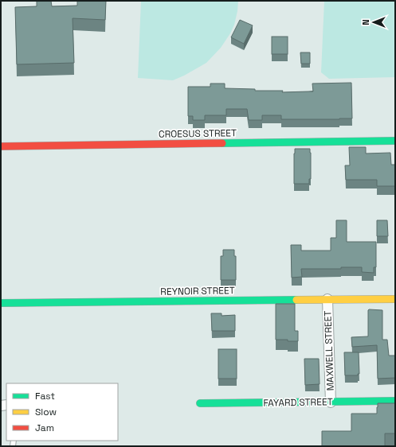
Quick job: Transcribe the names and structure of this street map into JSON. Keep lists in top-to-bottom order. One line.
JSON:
{"streets":{"street":["CROESUS STREET","REYNOIR STREET","MAXWELL STREET","FAYARD STREET"]},"crossings":[["REYNOIR STREET","MAXWELL STREET"],["MAXWELL STREET","FAYARD STREET"]],"legend":["Fast","Slow","Jam"],"north":"left"}
